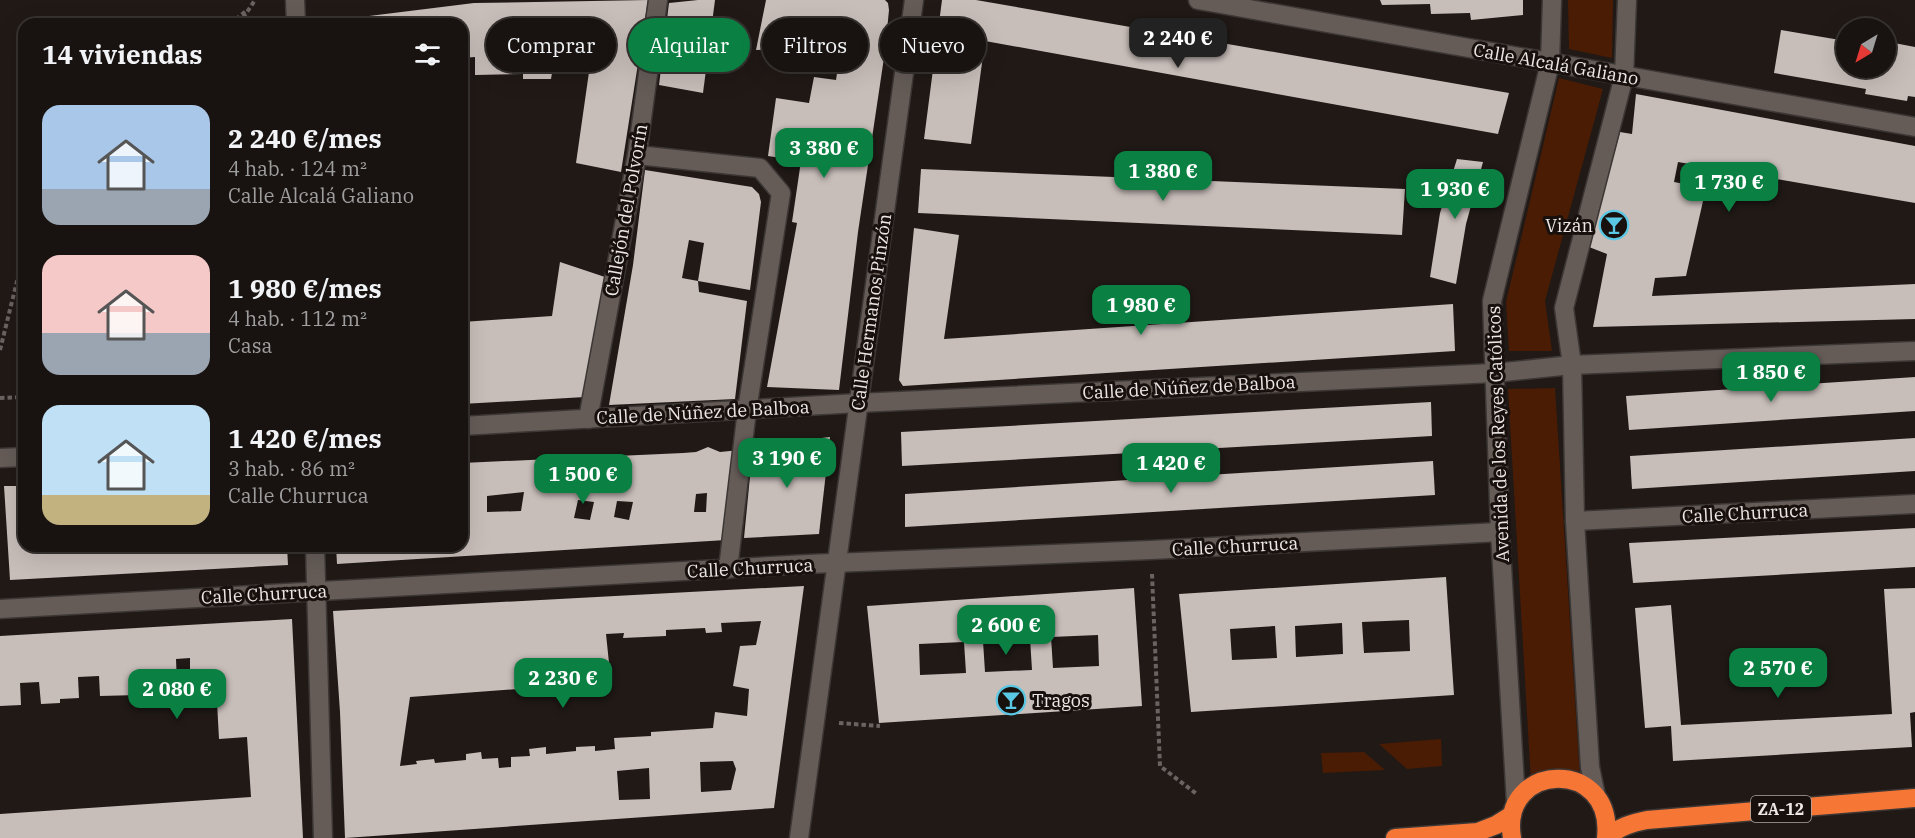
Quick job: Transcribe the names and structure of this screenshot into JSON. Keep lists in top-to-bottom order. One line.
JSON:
{"streets":{"highway":["ZA-12"],"street":["Calle Alcalá Galiano","Callejón del Polvorín","Calle Hermanos Pinzón","Calle de Núñez de Balboa","Avenida de los Reyes Católicos","Calle Churruca"]},"crossings":[["Calle Alcalá Galiano","Avenida de los Reyes Católicos"],["Callejón del Polvorín","Calle de Núñez de Balboa"],["Calle Hermanos Pinzón","Calle de Núñez de Balboa"],["Calle Hermanos Pinzón","Calle Churruca"],["Calle de Núñez de Balboa","Avenida de los Reyes Católicos"],["Avenida de los Reyes Católicos","Calle Churruca"],["Avenida de los Reyes Católicos","ZA-12"]],"places":{"bar":["Vizán","Tragos"]},"north":"bottom left","page":{"price":["2 240 €","3 380 €","1 380 €","1 730 €","1 930 €","1 980 €","1 850 €","3 190 €","1 420 €","1 500 €","2 600 €","2 570 €","2 230 €","2 080 €"],"chip":["Comprar","Alquilar","Filtros","Nuevo"],"heading":"14 viviendas","list":[{"name":"2 240 €/mes","note":"4 hab. · 124 m² · Calle Alcalá Galiano"},{"name":"1 980 €/mes","note":"4 hab. · 112 m² · Casa"},{"name":"1 420 €/mes","note":"3 hab. · 86 m² · Calle Churruca"}]}}
